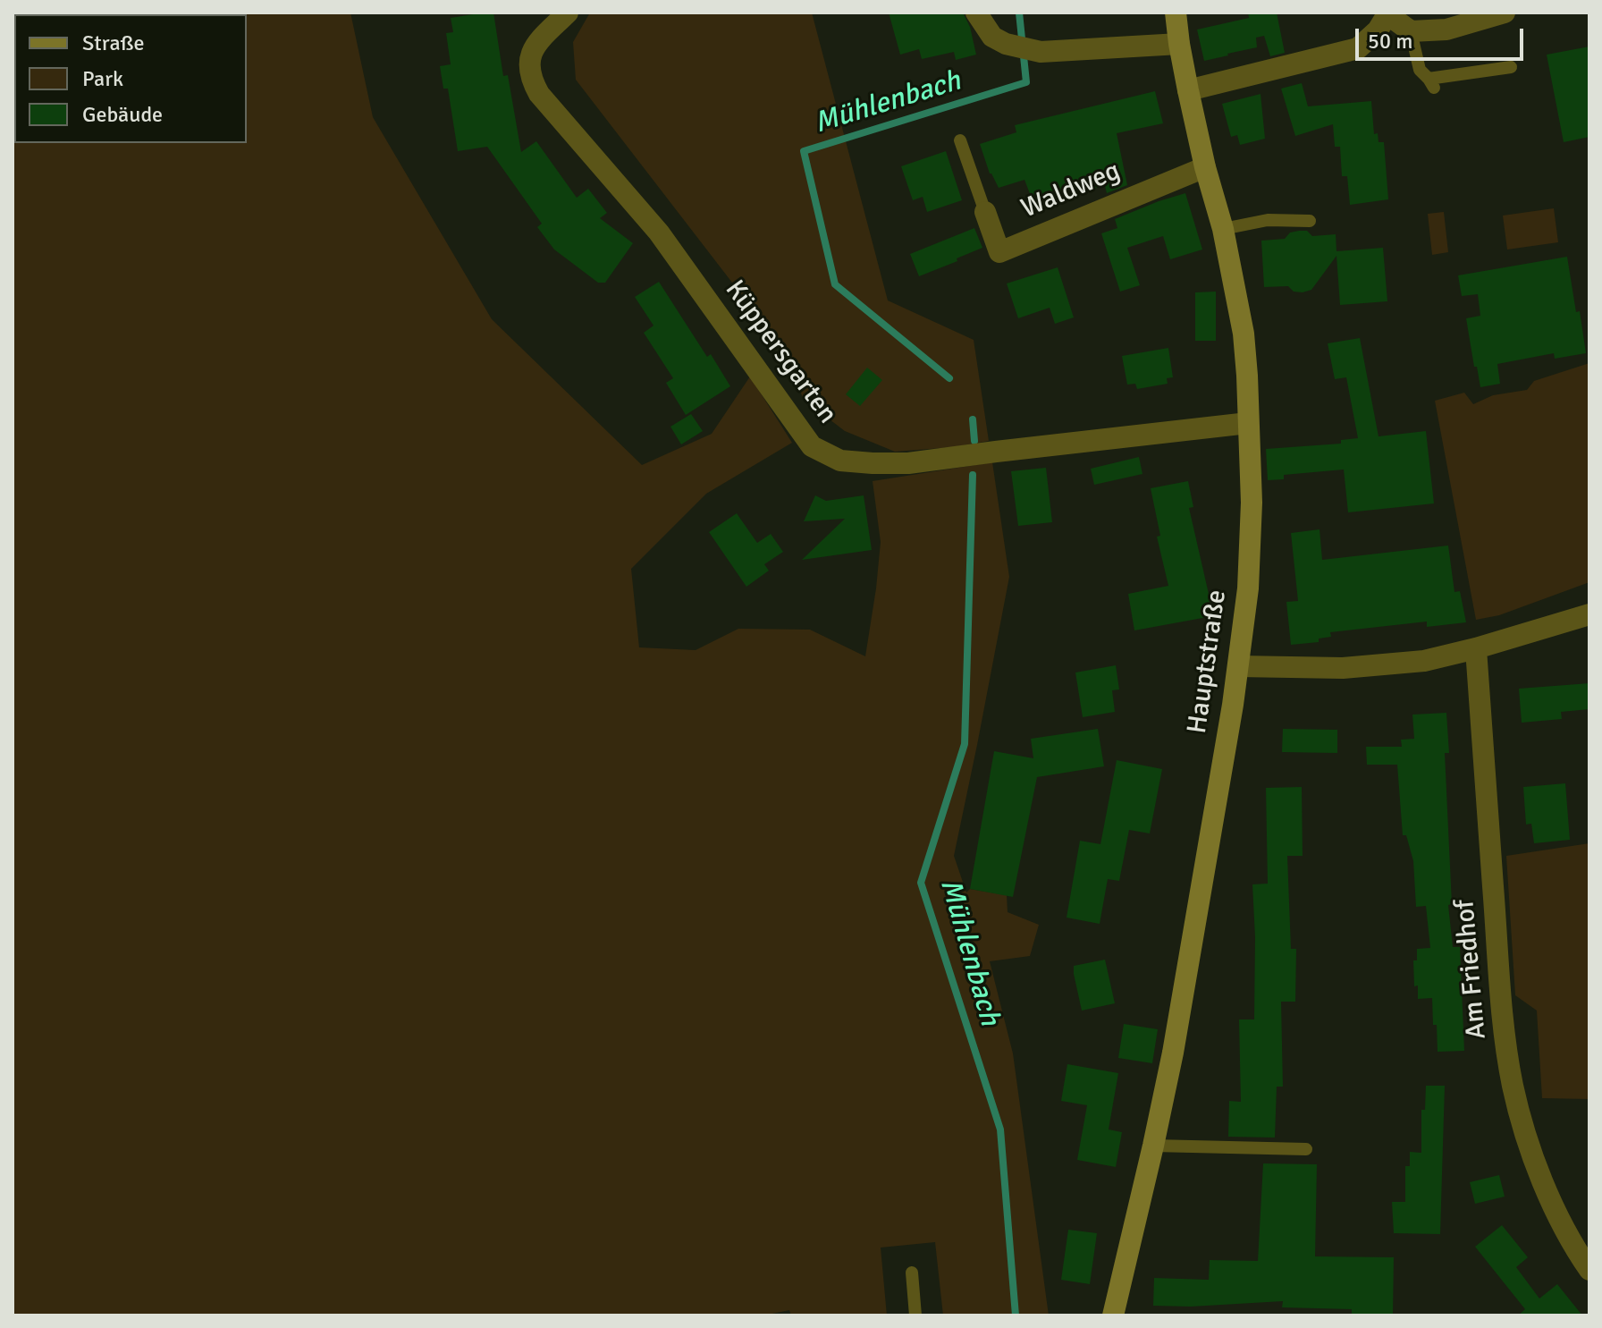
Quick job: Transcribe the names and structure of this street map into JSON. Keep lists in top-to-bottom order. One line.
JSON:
{"streets":{"main road":["Hauptstraße"],"street":["Waldweg","Küppersgarten","Am Friedhof"]},"crossings":[["Waldweg","Hauptstraße"],["Küppersgarten","Hauptstraße"]],"water":["Mühlenbach"],"legend":["Straße","Park","Gebäude"],"scale_bar":"50 m"}
